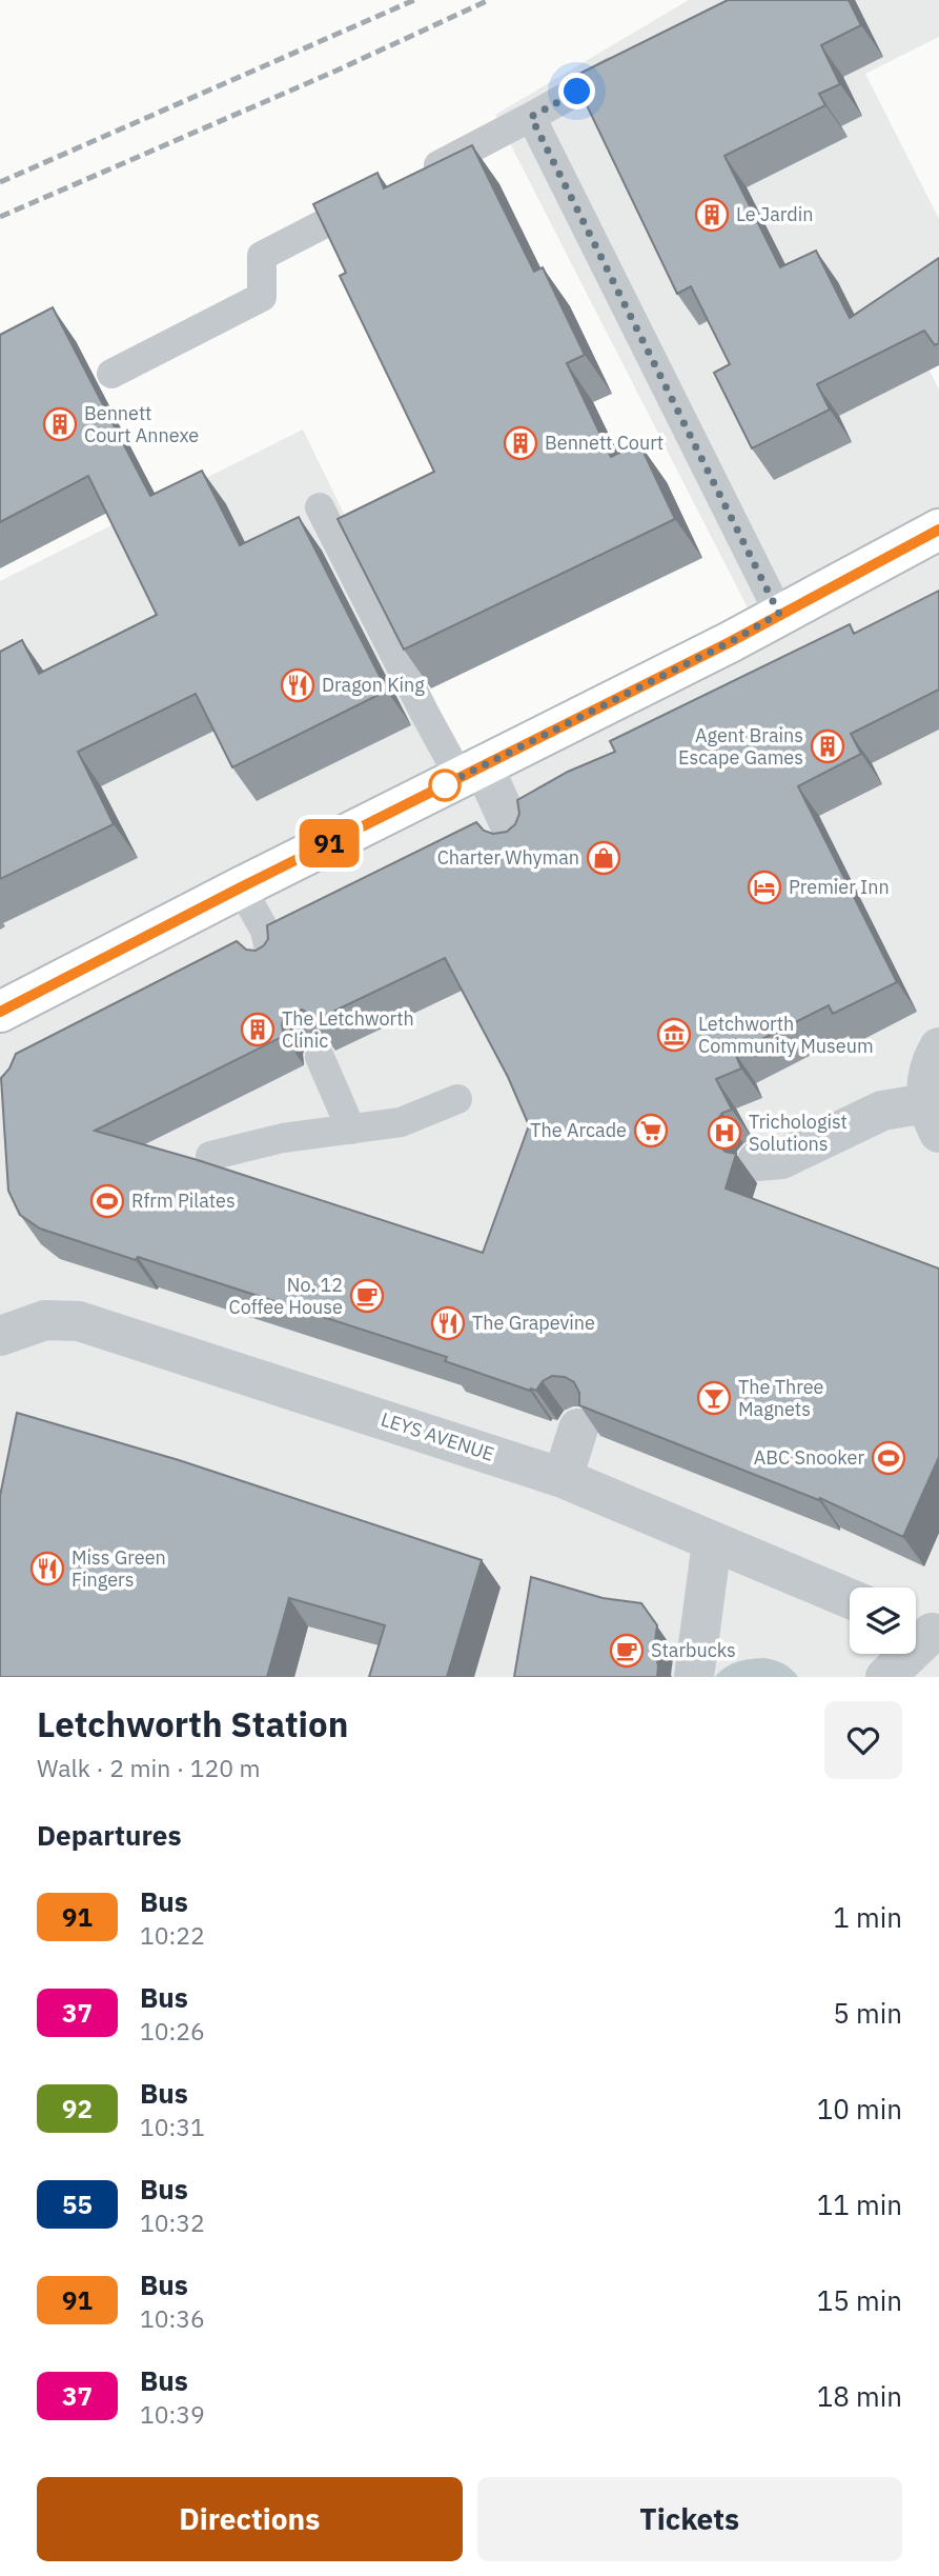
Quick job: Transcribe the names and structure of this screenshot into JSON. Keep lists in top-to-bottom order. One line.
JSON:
{"streets":{"street":["LEYS AVENUE"]},"places":{"building":["Le Jardin","Bennett Court Annexe","Bennett Court","Agent Brains Escape Games","The Letchworth Clinic"],"restaurant":["Dragon King","The Grapevine","Miss Green Fingers"],"shop":["Charter Whyman"],"hotel":["Premier Inn"],"museum":["Letchworth Community Museum"],"supermarket":["The Arcade"],"hospital":["Trichologist Solutions"],"sports":["Rfrm Pilates","ABC Snooker"],"cafe":["No. 12 Coffee House","Starbucks"],"bar":["The Three Magnets"]},"lines":["bus line 91"],"page":{"on_map":"91","heading":[["Letchworth Station","Walk · 2 min · 120 m"],"Departures"],"list":[{"mark":"91","name":"Bus","note":"10:22","value":"1 min"},{"mark":"37","name":"Bus","note":"10:26","value":"5 min"},{"mark":"92","name":"Bus","note":"10:31","value":"10 min"},{"mark":"55","name":"Bus","note":"10:32","value":"11 min"},{"mark":"91","name":"Bus","note":"10:36","value":"15 min"},{"mark":"37","name":"Bus","note":"10:39","value":"18 min"}],"buttons":["Directions","Tickets"]}}
